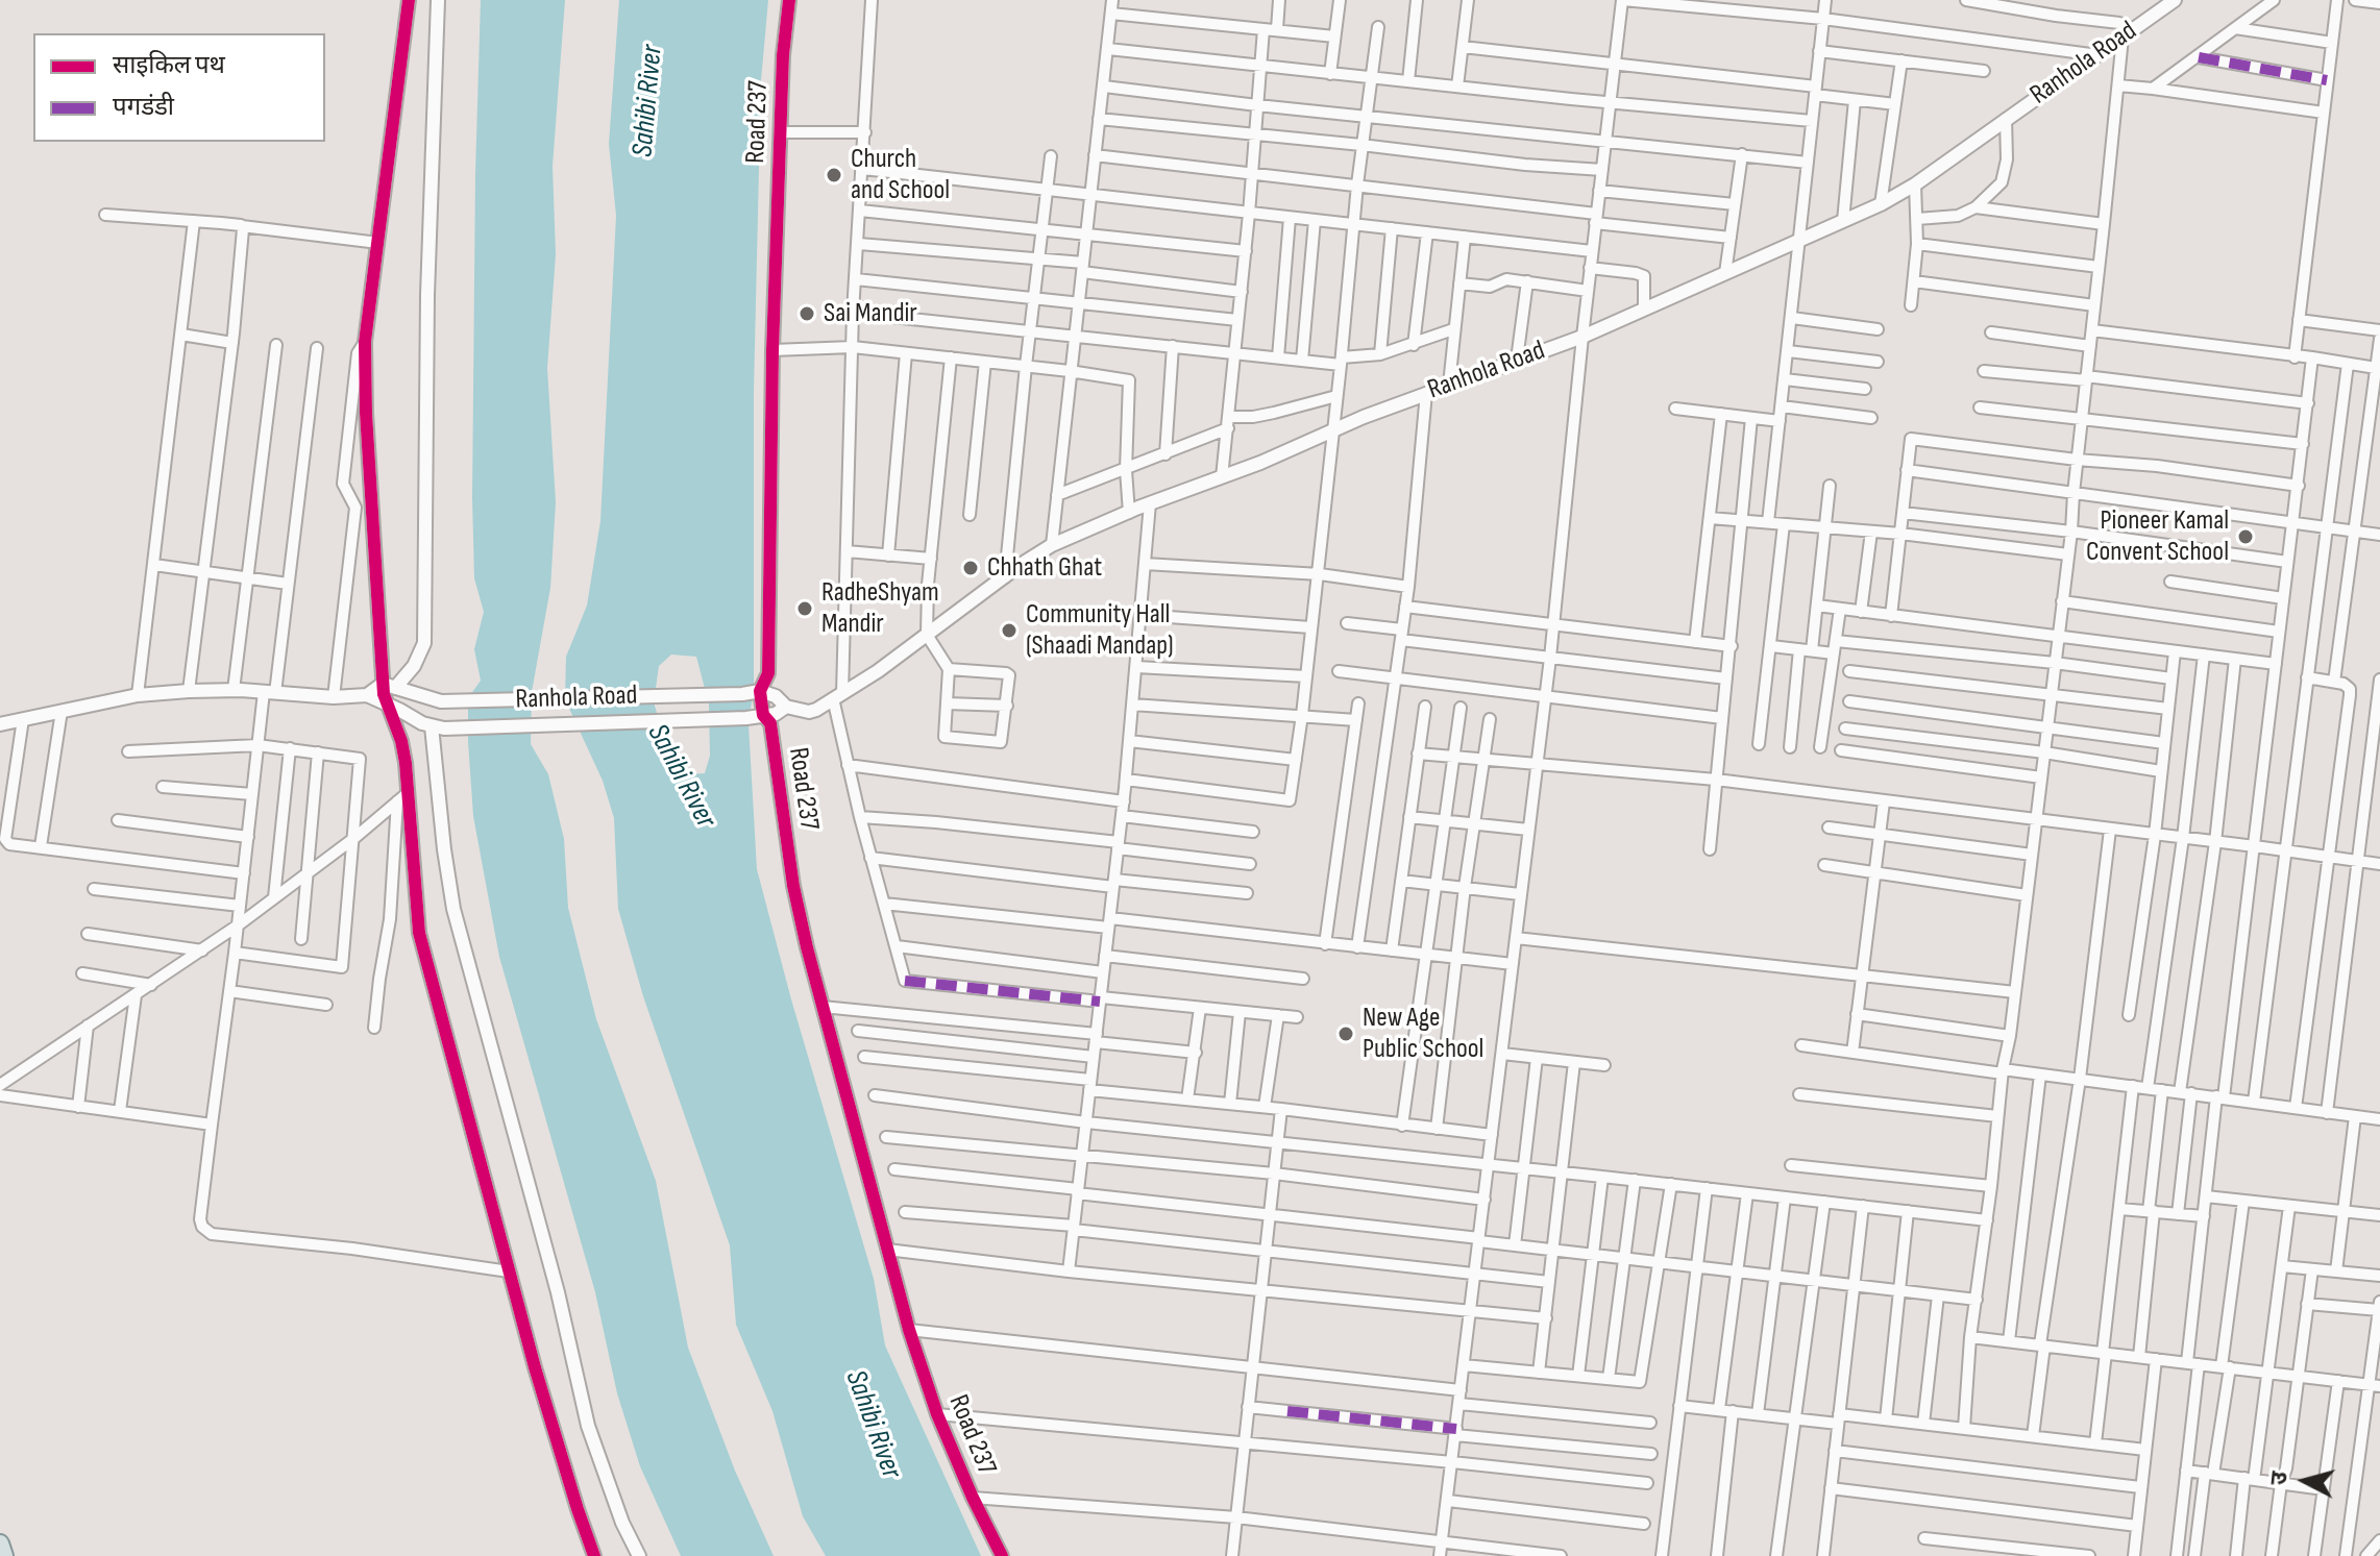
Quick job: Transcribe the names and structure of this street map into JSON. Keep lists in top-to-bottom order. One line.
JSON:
{"streets":{"street":["Ranhola Road","Road 237"]},"crossings":[["Ranhola Road","Road 237"]],"water":["Sahibi River"],"places":["Church and School","Sai Mandir","Pioneer Kamal Convent School","Chhath Ghat","RadheShyam Mandir","Community Hall (Shaadi Mandap)","New Age Public School"],"legend":["साइकिल पथ","पगडंडी"],"north":"left"}
